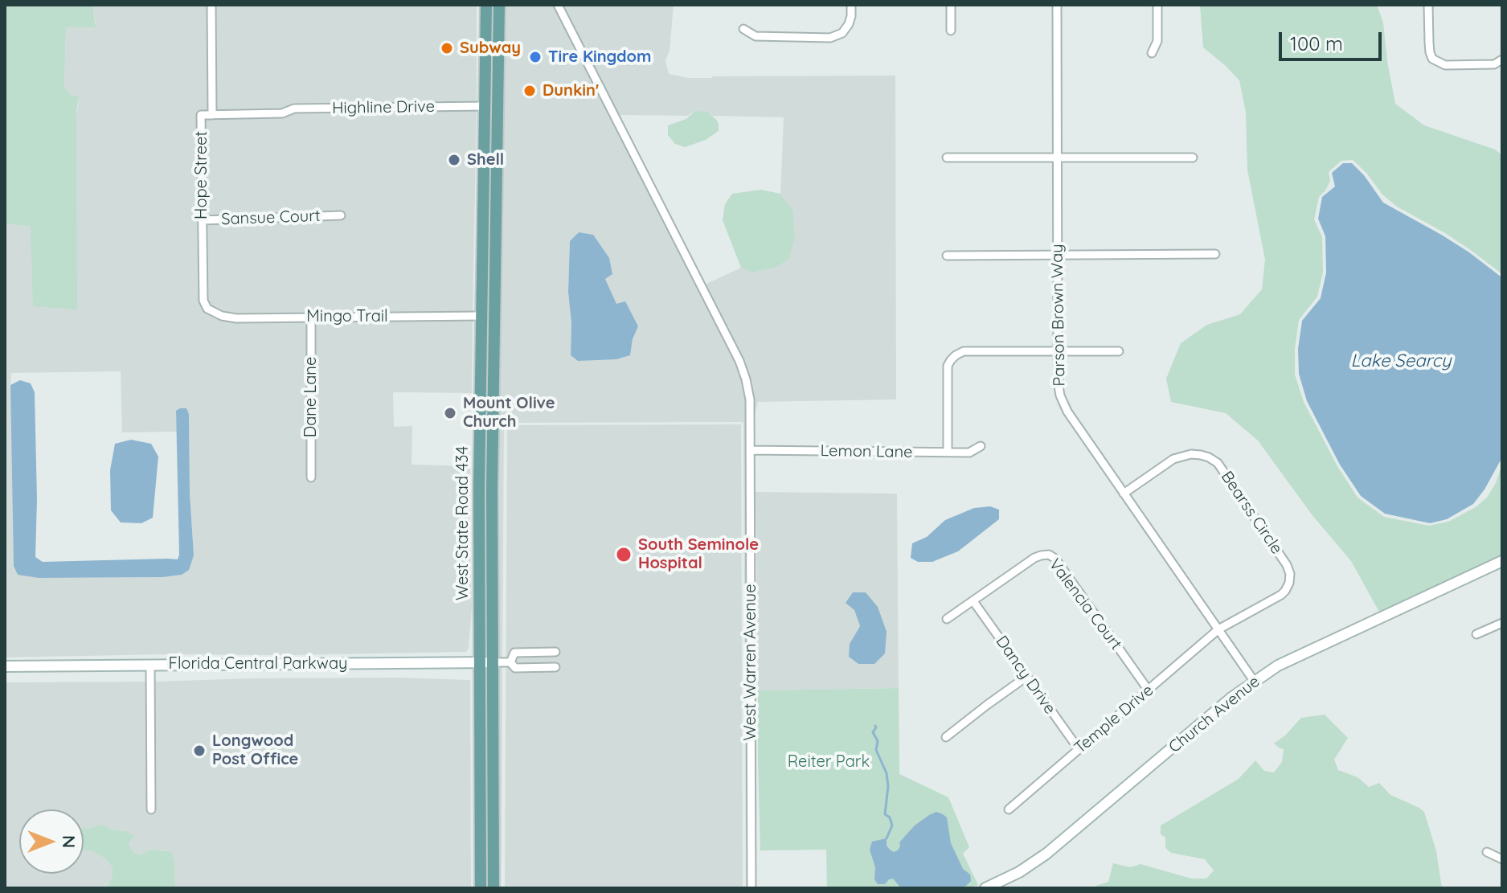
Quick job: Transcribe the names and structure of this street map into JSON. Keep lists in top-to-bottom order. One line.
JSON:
{"streets":{"main road":["West State Road 434"],"street":["Highline Drive","Hope Street","Sansue Court","Parson Brown Way","Mingo Trail","Dane Lane","Lemon Lane","Bearss Circle","Valencia Court","West Warren Avenue","Florida Central Parkway","Dancy Drive","Church Avenue","Temple Drive"]},"crossings":[["Highline Drive","Hope Street"],["Highline Drive","West State Road 434"],["Hope Street","Sansue Court"],["Hope Street","Mingo Trail"],["Parson Brown Way","Bearss Circle"],["Parson Brown Way","Church Avenue"],["Parson Brown Way","Temple Drive"],["Mingo Trail","Dane Lane"],["Mingo Trail","West State Road 434"],["Lemon Lane","West Warren Avenue"],["Bearss Circle","Temple Drive"],["West State Road 434","Florida Central Parkway"],["Valencia Court","Dancy Drive"],["Valencia Court","Temple Drive"],["Dancy Drive","Temple Drive"]],"water":["Lake Searcy"],"parks":["Reiter Park"],"places":["Subway","Tire Kingdom","Dunkin'","Shell","Mount Olive Church","South Seminole Hospital","Longwood Post Office"],"scale_bar":"100 m","north":"right"}
